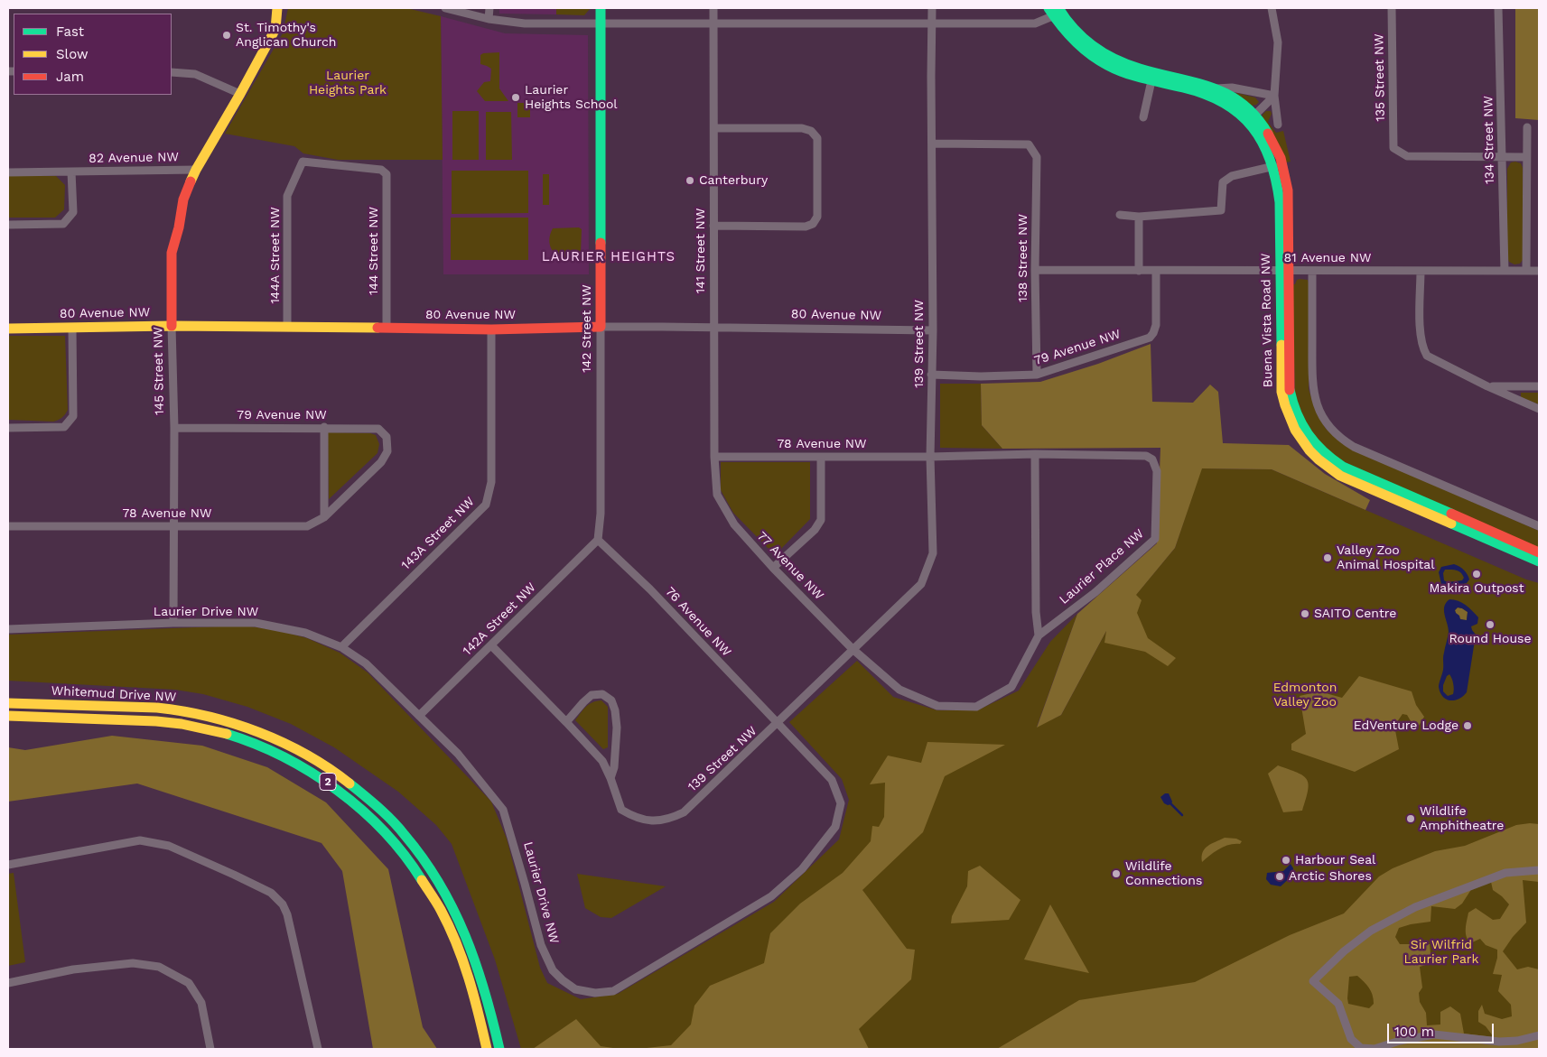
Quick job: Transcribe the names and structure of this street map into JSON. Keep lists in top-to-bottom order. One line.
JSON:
{"streets":{"main road":["80 Avenue NW","Buena Vista Road NW","142 Street NW","145 Street NW","Whitemud Drive NW","2"],"street":["135 Street NW","134 Street NW","82 Avenue NW","144 Street NW","141 Street NW","144A Street NW","138 Street NW","81 Avenue NW","139 Street NW","79 Avenue NW","78 Avenue NW","143A Street NW","77 Avenue NW","Laurier Place NW","Laurier Drive NW","142A Street NW","76 Avenue NW"]},"crossings":[["135 Street NW","134 Street NW"],["134 Street NW","81 Avenue NW"],["82 Avenue NW","145 Street NW"],["144 Street NW","144A Street NW"],["144 Street NW","80 Avenue NW"],["141 Street NW","80 Avenue NW"],["141 Street NW","78 Avenue NW"],["141 Street NW","77 Avenue NW"],["144A Street NW","80 Avenue NW"],["138 Street NW","81 Avenue NW"],["138 Street NW","139 Street NW"],["138 Street NW","79 Avenue NW"],["81 Avenue NW","Buena Vista Road NW"],["81 Avenue NW","79 Avenue NW"],["80 Avenue NW","142 Street NW"],["80 Avenue NW","139 Street NW"],["80 Avenue NW","145 Street NW"],["80 Avenue NW","143A Street NW"],["142 Street NW","142A Street NW"],["142 Street NW","76 Avenue NW"],["139 Street NW","79 Avenue NW"],["139 Street NW","78 Avenue NW"],["139 Street NW","77 Avenue NW"],["139 Street NW","Laurier Place NW"],["139 Street NW","Laurier Drive NW"],["139 Street NW","76 Avenue NW"],["79 Avenue NW","145 Street NW"],["79 Avenue NW","78 Avenue NW"],["145 Street NW","78 Avenue NW"],["145 Street NW","Laurier Drive NW"],["78 Avenue NW","Laurier Place NW"],["143A Street NW","Laurier Drive NW"],["77 Avenue NW","Laurier Place NW"],["Laurier Drive NW","142A Street NW"],["Laurier Drive NW","76 Avenue NW"],["142A Street NW","76 Avenue NW"]],"districts":["LAURIER HEIGHTS"],"parks":["Laurier Heights Park","Edmonton Valley Zoo","Sir Wilfrid Laurier Park"],"places":["St. Timothy's Anglican Church","Laurier Heights School","Canterbury","Valley Zoo Animal Hospital","Makira Outpost","SAITO Centre","Round House","EdVenture Lodge","Wildlife Amphitheatre","Harbour Seal","Wildlife Connections","Arctic Shores"],"legend":["Fast","Slow","Jam"],"scale_bar":"100 m"}
